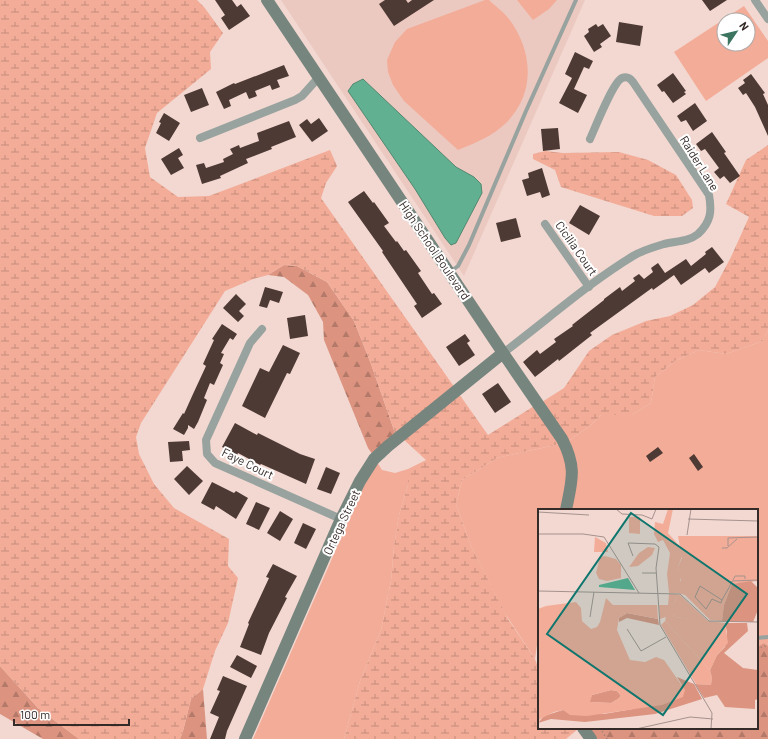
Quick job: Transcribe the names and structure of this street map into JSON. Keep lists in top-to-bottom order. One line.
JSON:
{"streets":{"street":["Raider Lane","Cicilia Court","High School Boulevard","Faye Court","Ortega Street"]},"crossings":[["Raider Lane","Cicilia Court"],["Raider Lane","High School Boulevard"],["Raider Lane","Ortega Street"],["High School Boulevard","Ortega Street"],["Faye Court","Ortega Street"]],"scale_bar":"100 m","north":"top right"}
